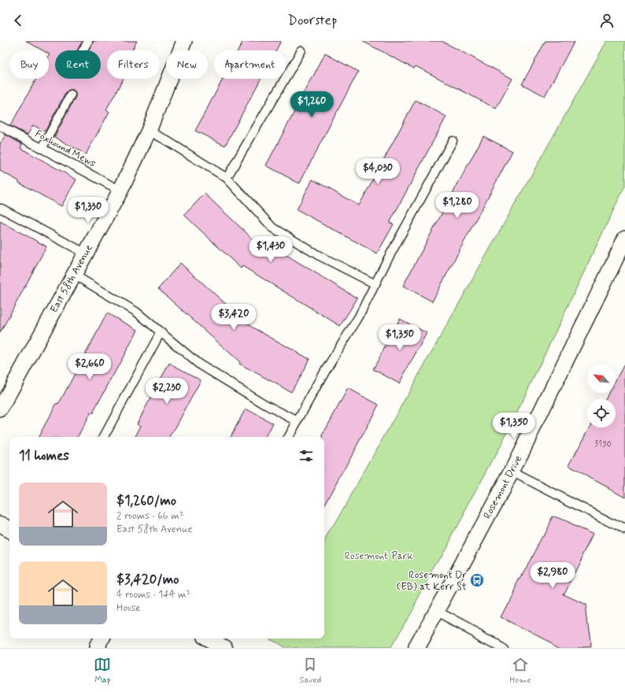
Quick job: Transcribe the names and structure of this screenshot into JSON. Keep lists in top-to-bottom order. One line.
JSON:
{"streets":{"street":["East 58th Avenue","Rosemont Drive"],"lane":["Foxhound Mews"]},"crossings":[["Foxhound Mews","East 58th Avenue"]],"parks":["Rosemont Park"],"places":{"bus stop":["Rosemont Dr (EB) at Kerr St"]},"house_numbers":["3150"],"north":"top left","page":{"header":"Doorstep","chip":["Buy","Rent","Filters","New","Apartment"],"price":["$1,260","$4,030","$1,280","$1,330","$1,430","$3,420","$1,350","$2,660","$2,230","$1,350","$2,980"],"heading":"11 homes","list":[{"name":"$1,260/mo","note":"2 rooms · 66 m² · East 58th Avenue"},{"name":"$3,420/mo","note":"4 rooms · 144 m² · House"}],"tabs":["Map","Saved","Home"]}}
